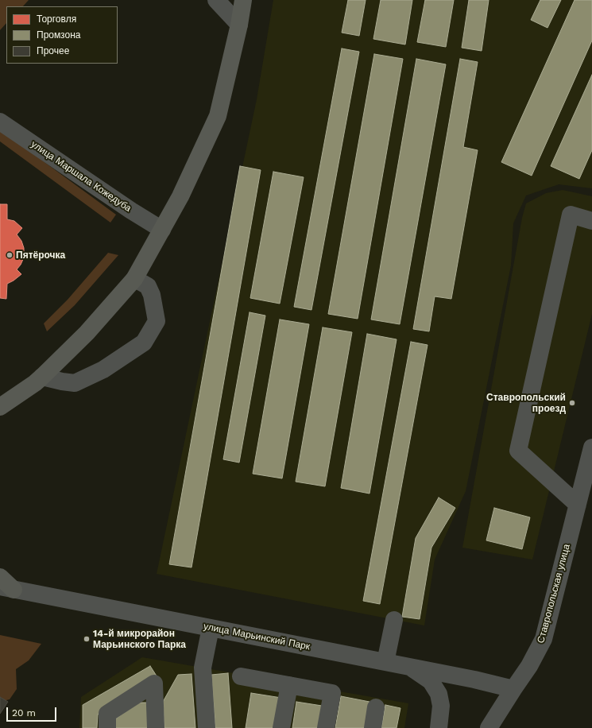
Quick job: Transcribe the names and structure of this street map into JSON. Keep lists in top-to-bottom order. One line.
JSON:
{"streets":{"street":["улица Маршала Кожедуба","Ставропольская улица","улица Марьинский Парк"]},"crossings":[["Ставропольская улица","улица Марьинский Парк"]],"places":["Пятёрочка","Ставропольский проезд","14-й микрорайон Марьинского Парка"],"legend":["Торговля","Промзона","Прочее"],"scale_bar":"20 m"}
